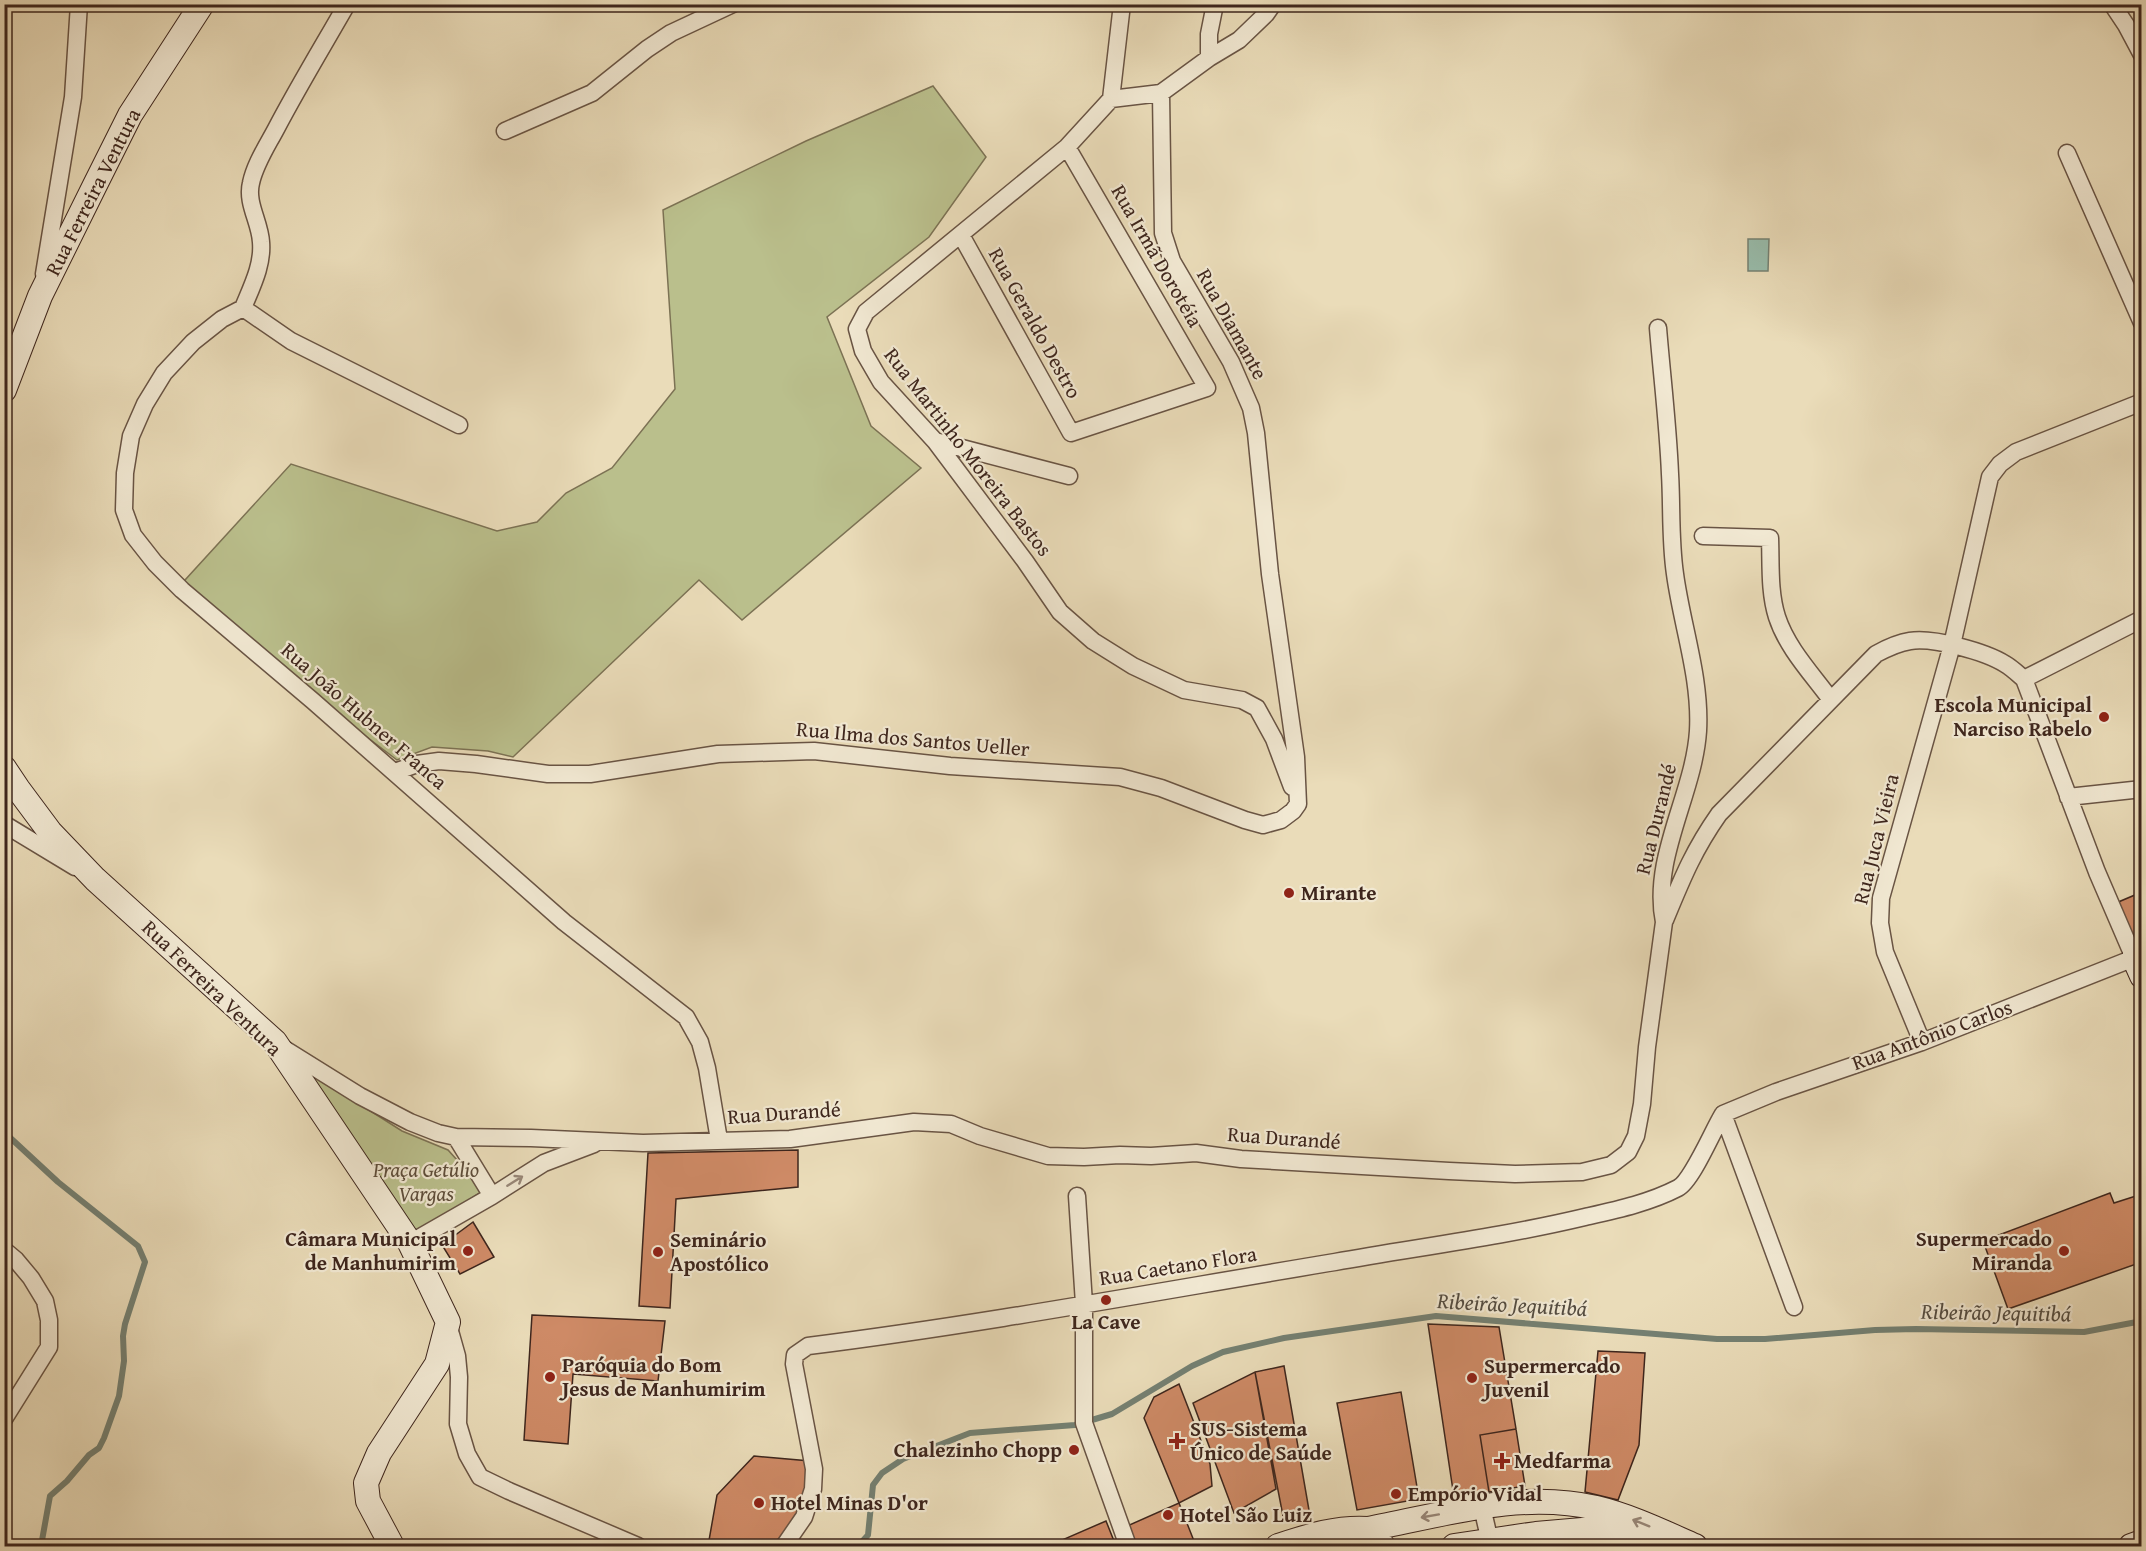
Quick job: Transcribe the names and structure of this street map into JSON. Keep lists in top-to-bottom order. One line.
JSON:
{"streets":{"street":["Rua Ferreira Ventura","Rua Irmã Dorotéia","Rua Geraldo Destro","Rua Diamante","Rua Martinho Moreira Bastos","Rua João Hubner Franca","Rua Ilma dos Santos Ueller","Rua Durandé","Rua Juca Vieira","Rua Antônio Carlos","Rua Caetano Flora"]},"crossings":[["Rua Ferreira Ventura","Rua Durandé"],["Rua Irmã Dorotéia","Rua Geraldo Destro"],["Rua Irmã Dorotéia","Rua Martinho Moreira Bastos"],["Rua Geraldo Destro","Rua Martinho Moreira Bastos"],["Rua Diamante","Rua Martinho Moreira Bastos"],["Rua Diamante","Rua Ilma dos Santos Ueller"],["Rua Martinho Moreira Bastos","Rua Ilma dos Santos Ueller"],["Rua João Hubner Franca","Rua Ilma dos Santos Ueller"],["Rua João Hubner Franca","Rua Durandé"],["Rua Juca Vieira","Rua Antônio Carlos"],["Rua Antônio Carlos","Rua Caetano Flora"]],"water":["Ribeirão Jequitibá"],"parks":["Praça Getúlio Vargas"],"places":{"other":["Escola Municipal Narciso Rabelo","Mirante","Câmara Municipal de Manhumirim","Supermercado Miranda","Seminário Apostólico","La Cave","Paróquia do Bom Jesus de Manhumirim","Supermercado Juvenil","Chalezinho Chopp","Empório Vidal","Hotel Minas D'or","Hotel São Luiz"],"health":["SUS-Sistema Único de Saúde","Medfarma"]}}
